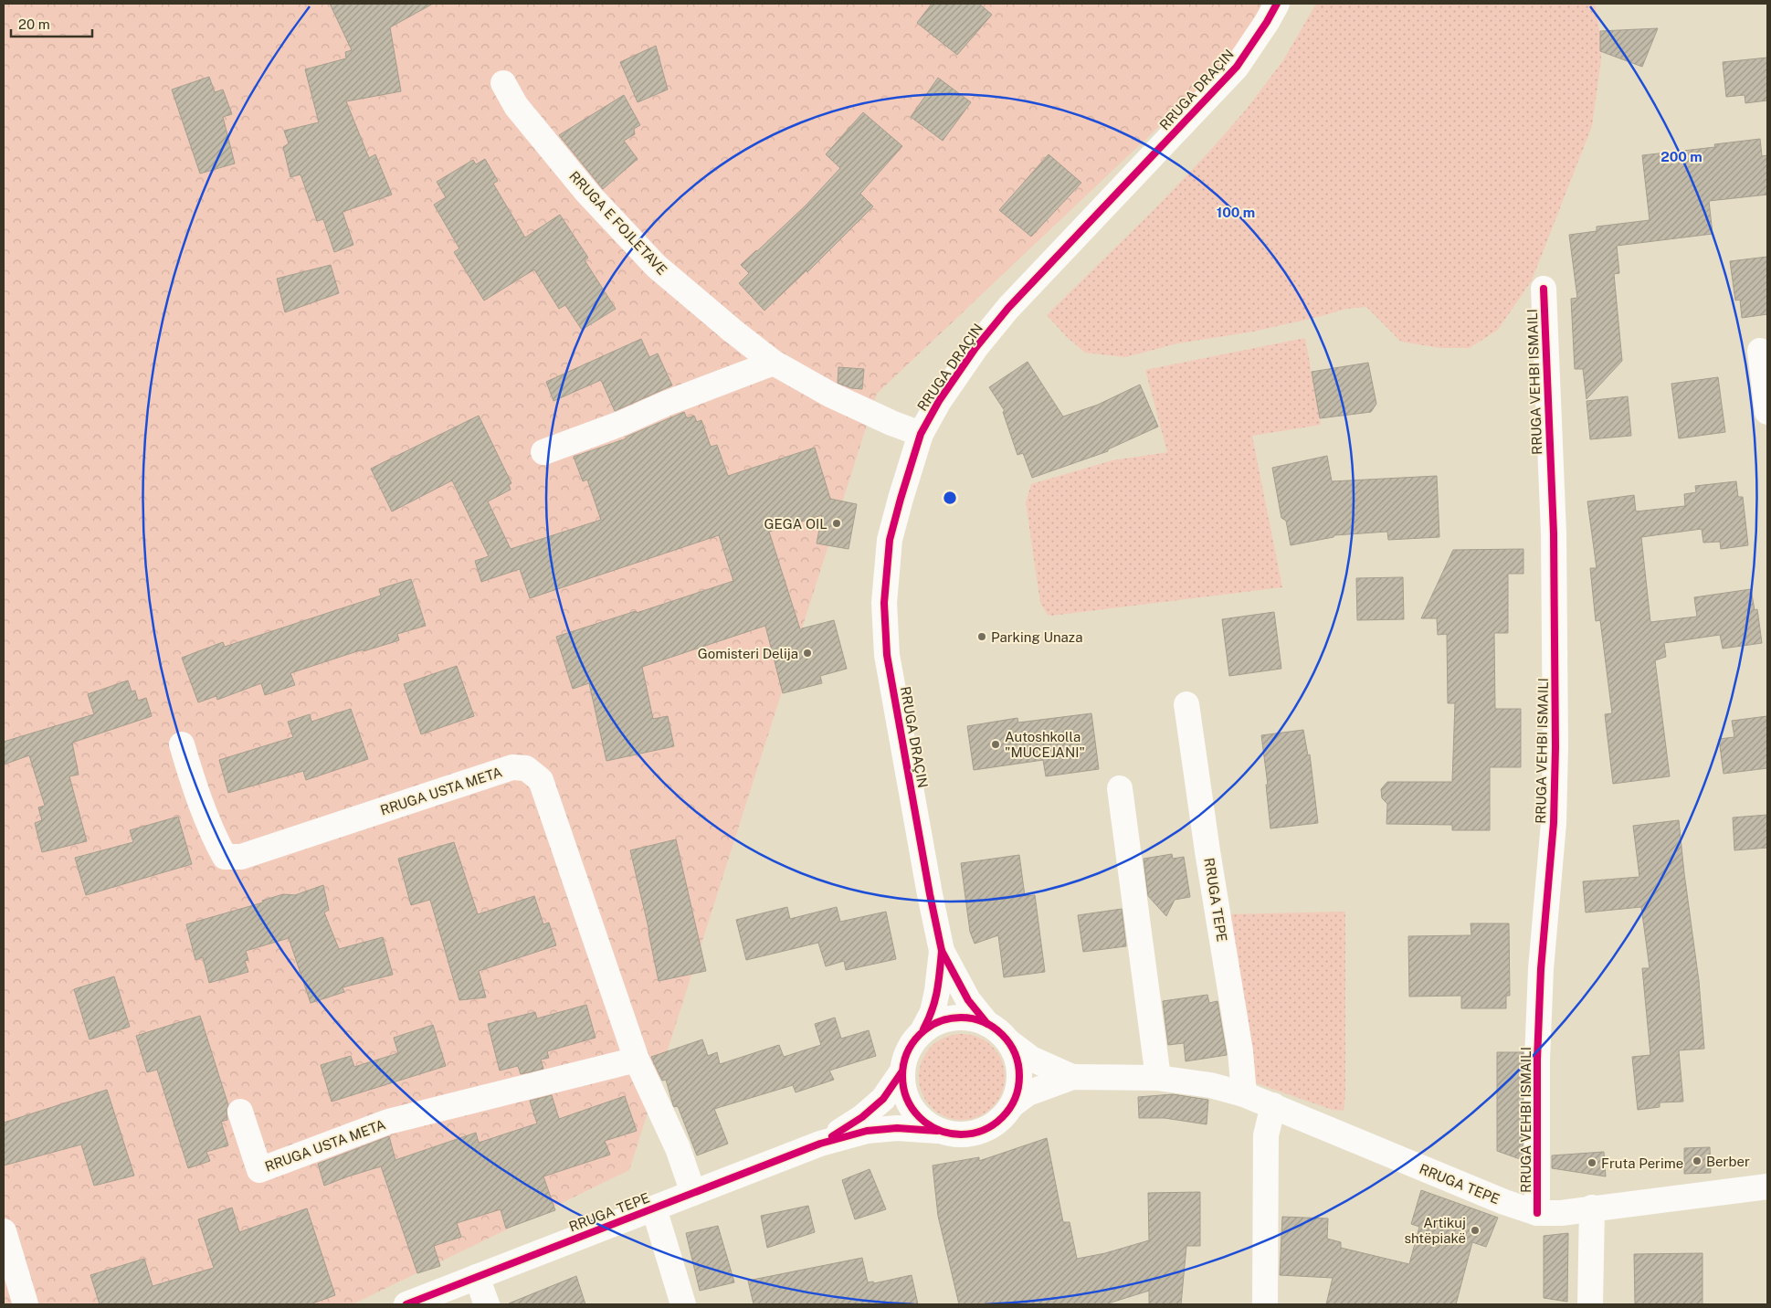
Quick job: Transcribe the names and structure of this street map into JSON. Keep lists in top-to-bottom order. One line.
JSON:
{"streets":{"street":["RRUGA DRAÇIN","RRUGA E FOJLETAVE","RRUGA VEHBI ISMAILI","RRUGA USTA META","RRUGA TEPE"]},"crossings":[["RRUGA DRAÇIN","RRUGA E FOJLETAVE"],["RRUGA DRAÇIN","RRUGA TEPE"],["RRUGA VEHBI ISMAILI","RRUGA TEPE"],["RRUGA USTA META","RRUGA TEPE"]],"places":["GEGA OIL","Parking Unaza","Gomisteri Delija","Autoshkolla \"MUCEJANI\"","Berber","Fruta Perime","Artikuj shtëpiakë"],"scale_bar":"20 m","rings":["200 m","100 m"]}
